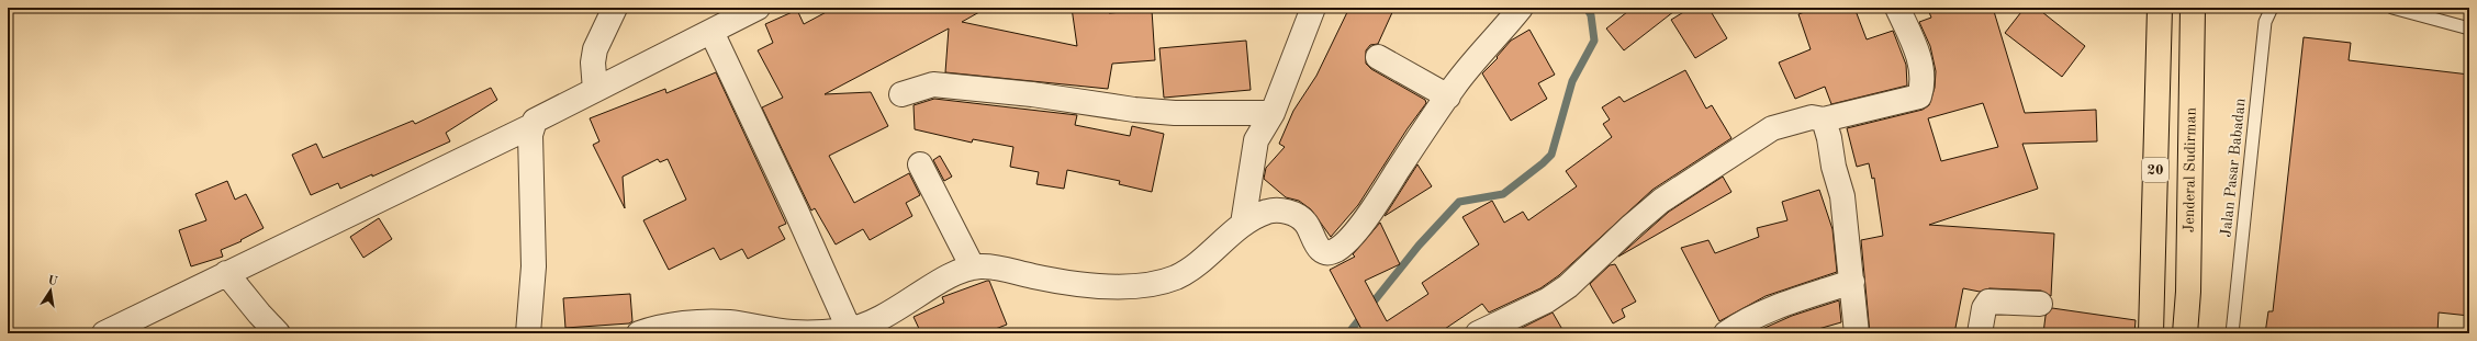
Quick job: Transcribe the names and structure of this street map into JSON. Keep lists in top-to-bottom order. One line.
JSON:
{"streets":{"highway":["20","Jenderal Sudirman"],"lane":["Jalan Pasar Babadan"]},"north":"top"}
